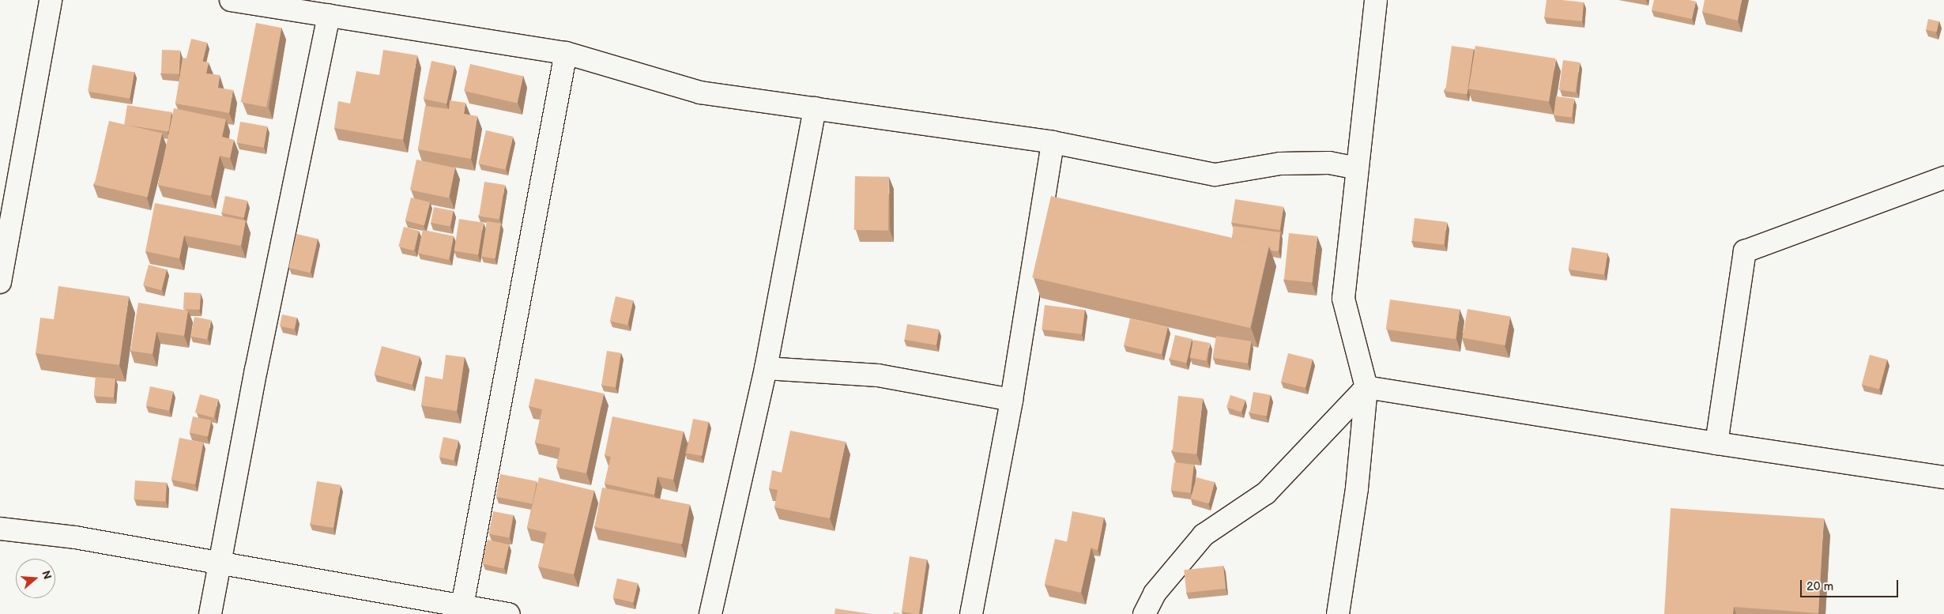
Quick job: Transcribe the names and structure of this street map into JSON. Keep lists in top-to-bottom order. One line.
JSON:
{"scale_bar":"20 m","north":"right"}
